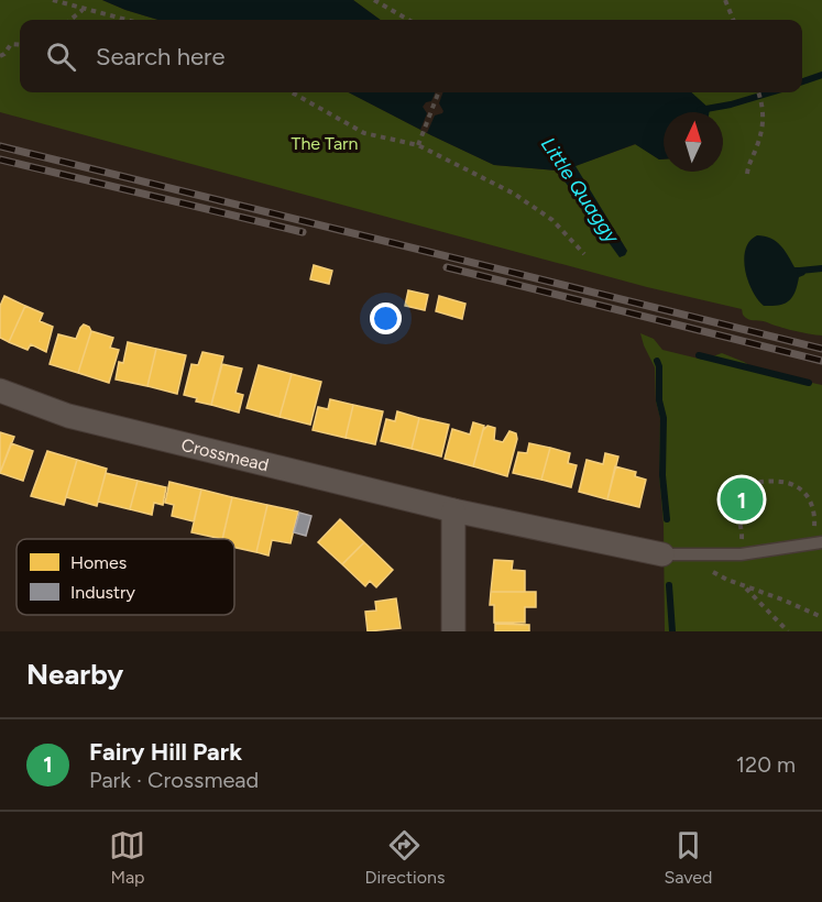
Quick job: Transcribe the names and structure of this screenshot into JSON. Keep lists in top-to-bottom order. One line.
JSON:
{"streets":{"street":["Crossmead"]},"water":["Little Quaggy"],"parks":["The Tarn"],"legend":["Homes","Industry"],"north":"top","page":{"search":"Search here","pins":"1","heading":"Nearby","list":[{"mark":"1","name":"Fairy Hill Park","note":"Park · Crossmead","value":"120 m"}],"nav":["Map","Directions","Saved"]}}
